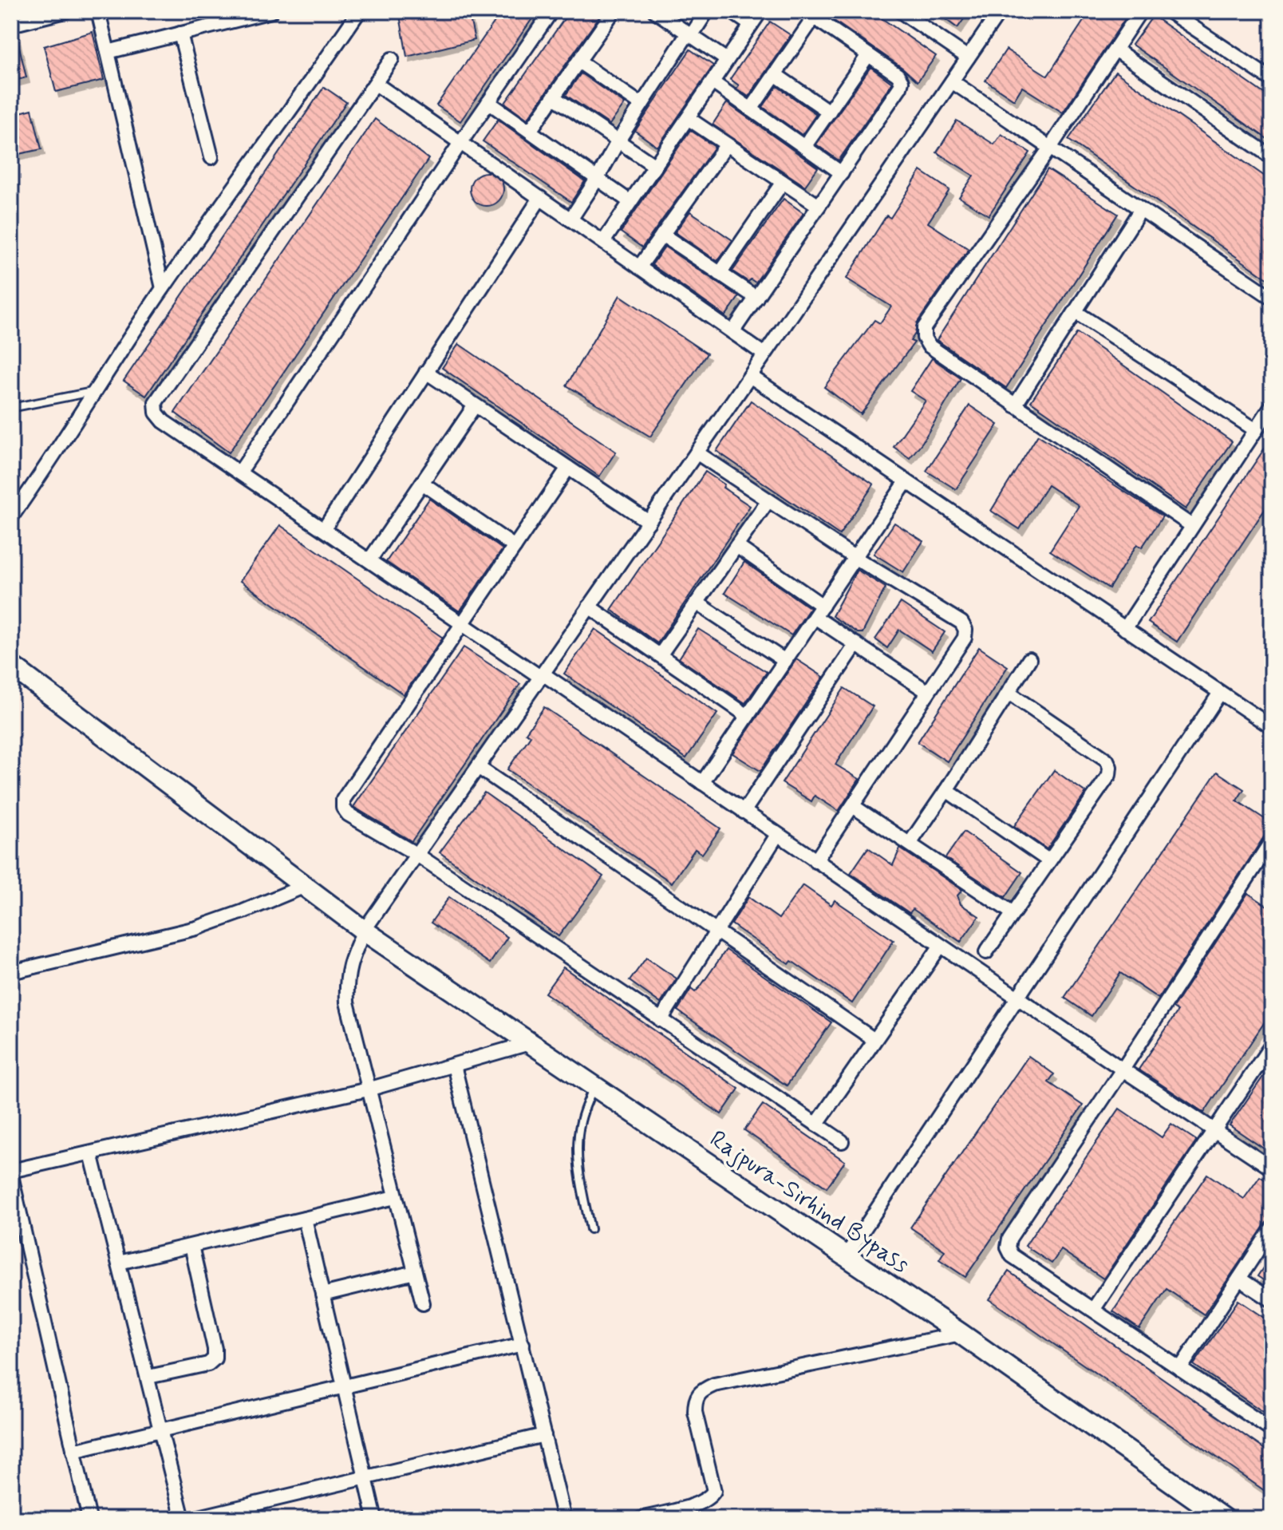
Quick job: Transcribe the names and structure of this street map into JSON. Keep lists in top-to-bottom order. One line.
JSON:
{"streets":{"main road":["Rajpura-Sirhind Bypass"]}}
